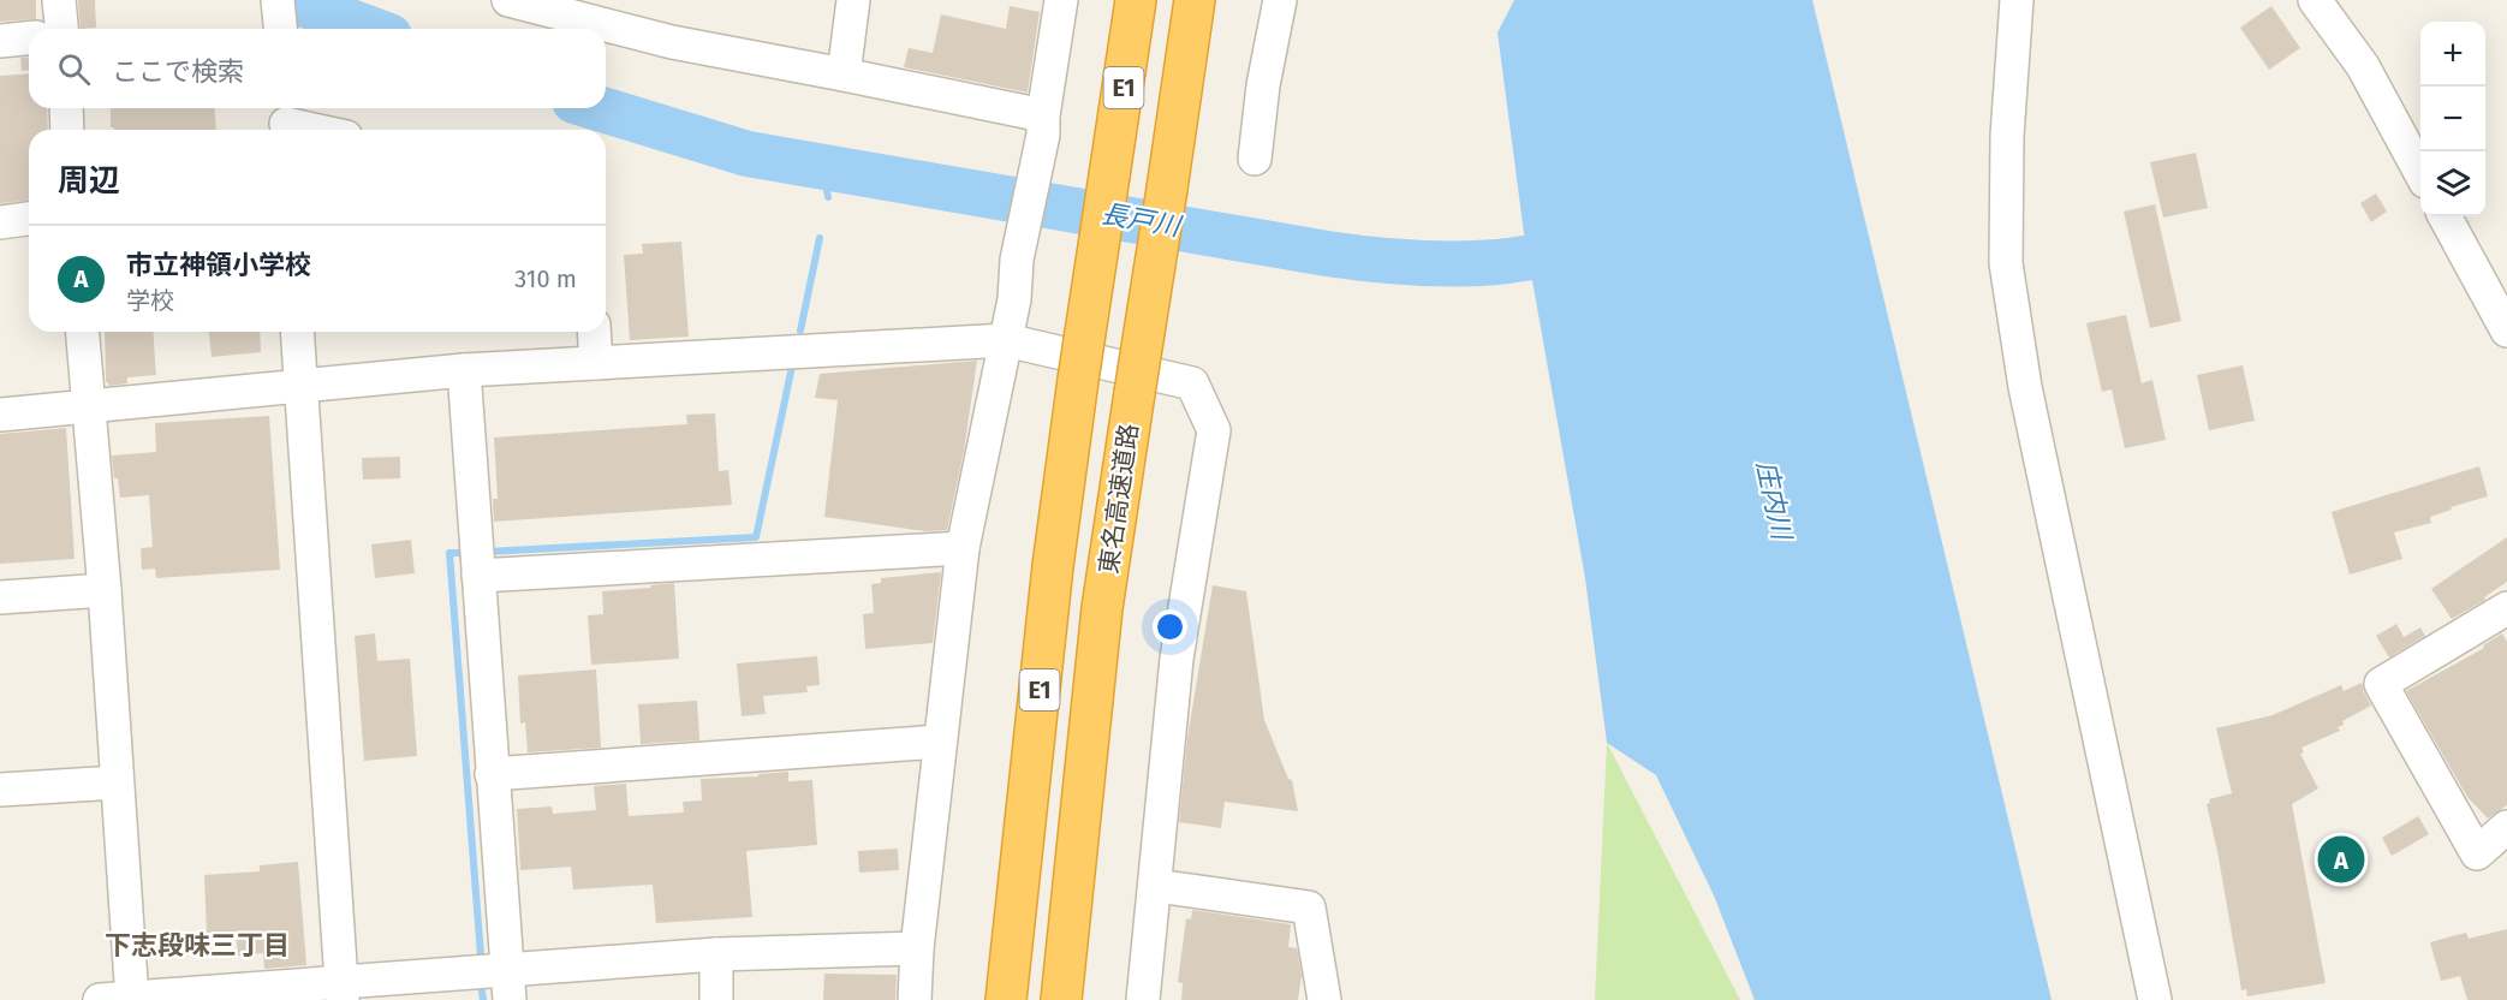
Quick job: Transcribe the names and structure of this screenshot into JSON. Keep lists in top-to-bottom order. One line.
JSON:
{"streets":{"highway":["E1","東名高速道路"]},"districts":["下志段味三丁目"],"water":["長戸川","庄内川"],"page":{"map_buttons":["+","−"],"search":"ここで検索","heading":"周辺","list":[{"mark":"A","name":"市立神領小学校","note":"学校","value":"310 m"}],"pins":"A"}}
